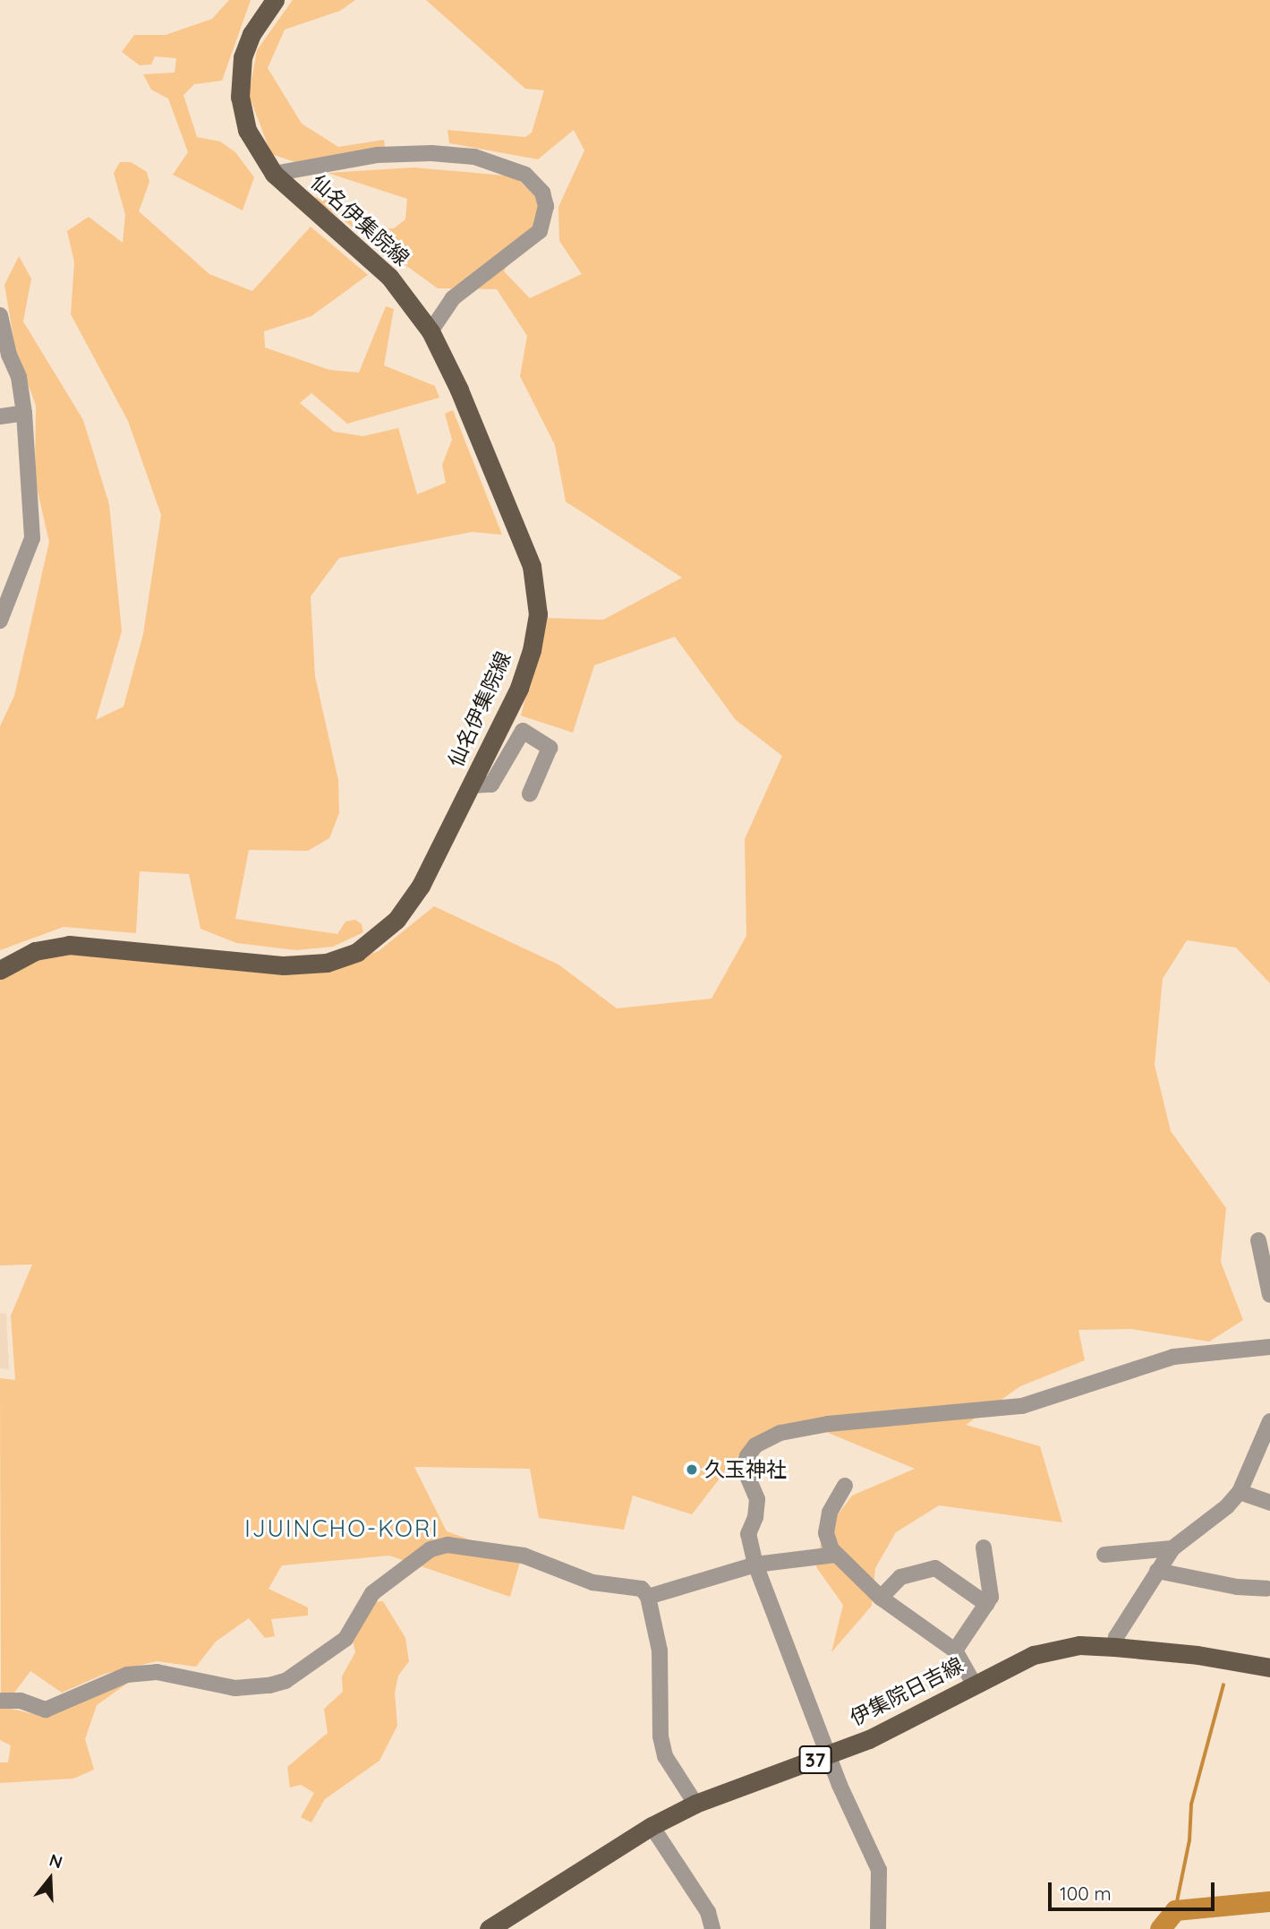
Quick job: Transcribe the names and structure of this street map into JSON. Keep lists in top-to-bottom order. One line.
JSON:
{"streets":{"main road":["仙名伊集院線","伊集院日吉線","37"]},"districts":["IJUINCHO-KORI"],"places":["久玉神社"],"scale_bar":"100 m","north":"top"}
